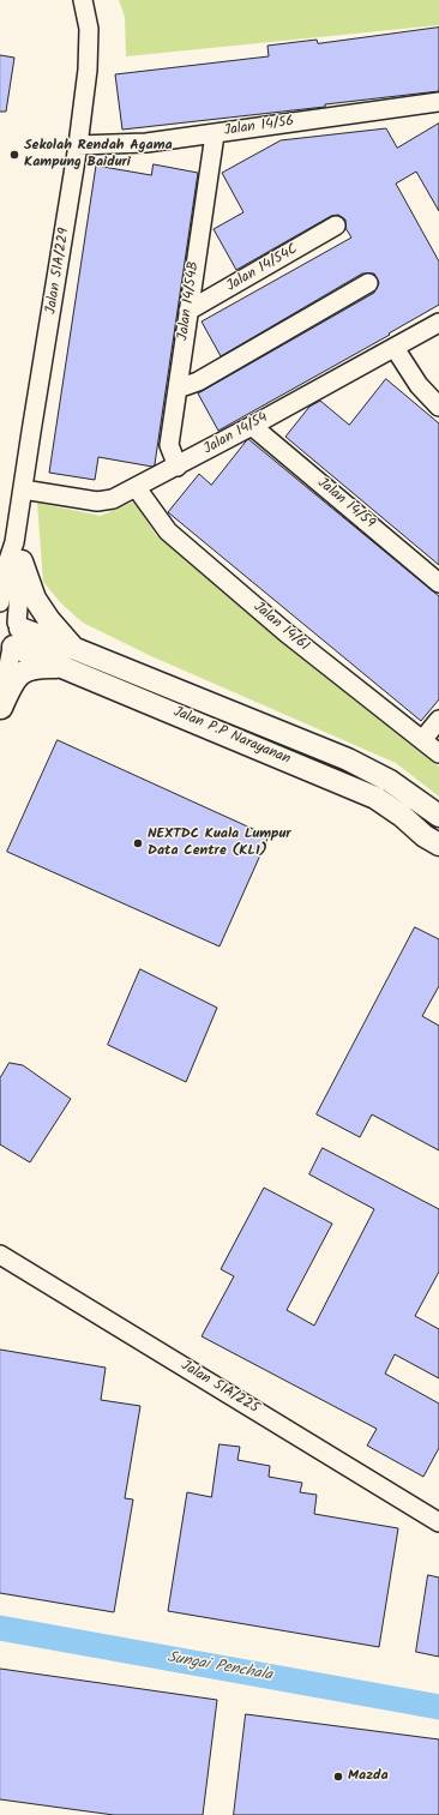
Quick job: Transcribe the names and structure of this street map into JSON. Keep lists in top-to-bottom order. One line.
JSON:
{"streets":{"main road":["Jalan P.P Narayanan"],"street":["Jalan 14/56","Jalan 14/54C","Jalan 51A/229","Jalan 14/54B","Jalan 14/54","Jalan 14/59","Jalan 14/61","Jalan 51A/225"]},"crossings":[["Jalan 14/56","Jalan 51A/229"],["Jalan 14/56","Jalan 14/54B"],["Jalan 14/54C","Jalan 14/54B"],["Jalan 51A/229","Jalan 14/54"],["Jalan 51A/229","Jalan P.P Narayanan"],["Jalan 14/54B","Jalan 14/54"],["Jalan 14/54","Jalan 14/59"],["Jalan 14/54","Jalan 14/61"]],"water":["Sungai Penchala"],"places":["Sekolah Rendah Agama Kampung Baiduri","NEXTDC Kuala Lumpur Data Centre (KL1)","Mazda"]}
